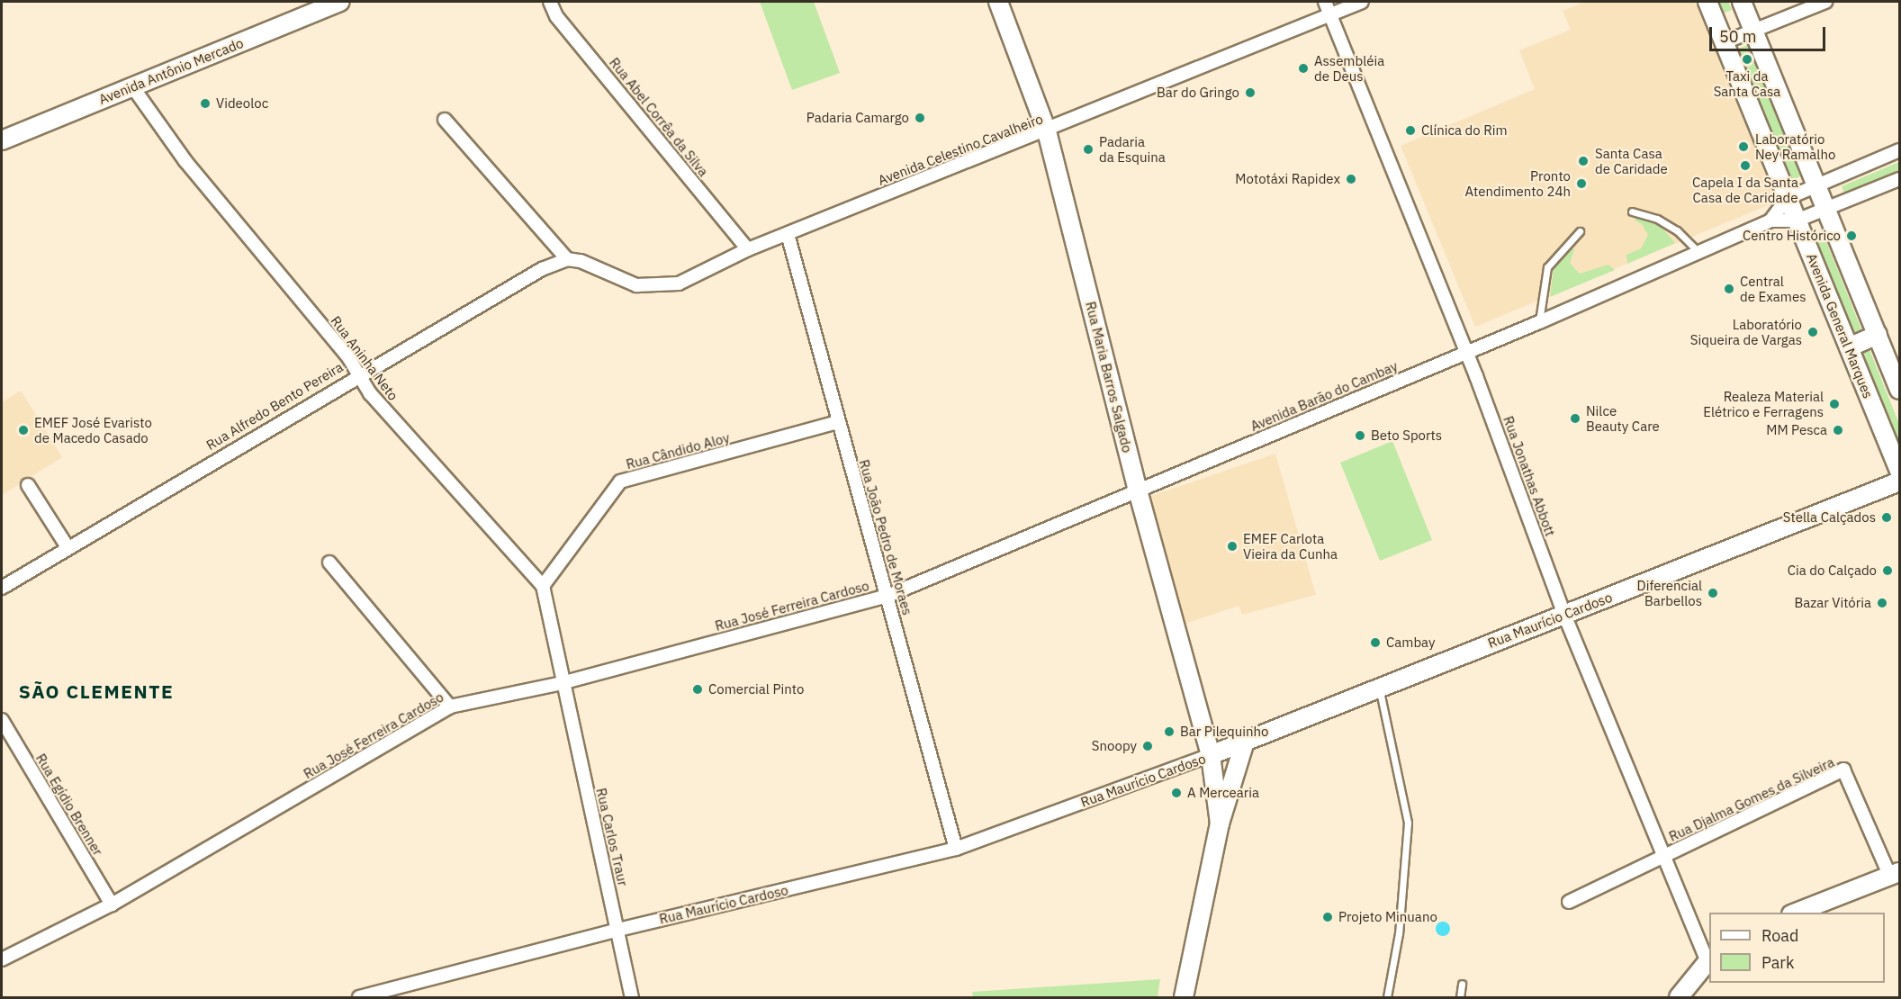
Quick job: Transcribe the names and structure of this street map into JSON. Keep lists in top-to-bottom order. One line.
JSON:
{"streets":{"street":["Avenida Antônio Mercado","Rua Abel Corrêa da Silva","Avenida Celestino Cavalheiro","Avenida General Marques","Rua Aninha Neto","Rua Maria Barros Salgado","Avenida Barão do Cambay","Rua Alfredo Bento Pereira","Rua Cândido Aloy","Rua Jonathas Abbott","Rua João Pedro de Moraes","Rua José Ferreira Cardoso","Rua Maurício Cardoso","Rua Djalma Gomes da Silveira","Rua Egídio Brenner","Rua Carlos Traur"]},"crossings":[["Avenida Antônio Mercado","Rua Aninha Neto"],["Rua Abel Corrêa da Silva","Avenida Celestino Cavalheiro"],["Avenida Celestino Cavalheiro","Rua Maria Barros Salgado"],["Avenida Celestino Cavalheiro","Rua Alfredo Bento Pereira"],["Avenida Celestino Cavalheiro","Rua Jonathas Abbott"],["Avenida Celestino Cavalheiro","Rua João Pedro de Moraes"],["Avenida General Marques","Avenida Barão do Cambay"],["Rua Aninha Neto","Rua Alfredo Bento Pereira"],["Rua Aninha Neto","Rua Cândido Aloy"],["Rua Maria Barros Salgado","Avenida Barão do Cambay"],["Rua Maria Barros Salgado","Rua Maurício Cardoso"],["Avenida Barão do Cambay","Rua Jonathas Abbott"],["Avenida Barão do Cambay","Rua João Pedro de Moraes"],["Avenida Barão do Cambay","Rua José Ferreira Cardoso"],["Rua Cândido Aloy","Rua João Pedro de Moraes"],["Rua Jonathas Abbott","Rua Maurício Cardoso"],["Rua Jonathas Abbott","Rua Djalma Gomes da Silveira"],["Rua João Pedro de Moraes","Rua José Ferreira Cardoso"],["Rua João Pedro de Moraes","Rua Maurício Cardoso"],["Rua José Ferreira Cardoso","Rua Egídio Brenner"],["Rua José Ferreira Cardoso","Rua Carlos Traur"],["Rua Maurício Cardoso","Rua Carlos Traur"]],"districts":["SÃO CLEMENTE"],"places":["Taxi da Santa Casa","Assembléia de Deus","Bar do Gringo","Videoloc","Padaria Camargo","Clínica do Rim","Laboratório Ney Ramalho","Padaria da Esquina","Santa Casa de Caridade","Capela I da Santa Casa de Caridade","Mototáxi Rapidex","Pronto Atendimento 24h","Centro Histórico","Central de Exames","Laboratório Siqueira de Vargas","Realeza Material Elétrico e Ferragens","Nilce Beauty Care","EMEF José Evaristo de Macedo Casado","MM Pesca","Beto Sports","Stella Calçados","EMEF Carlota Vieira da Cunha","Cia do Calçado","Diferencial Barbellos","Bazar Vitória","Cambay","Comercial Pinto","Bar Pilequinho","Snoopy","A Mercearia","Projeto Minuano"],"legend":["Road","Park"],"scale_bar":"50 m"}
